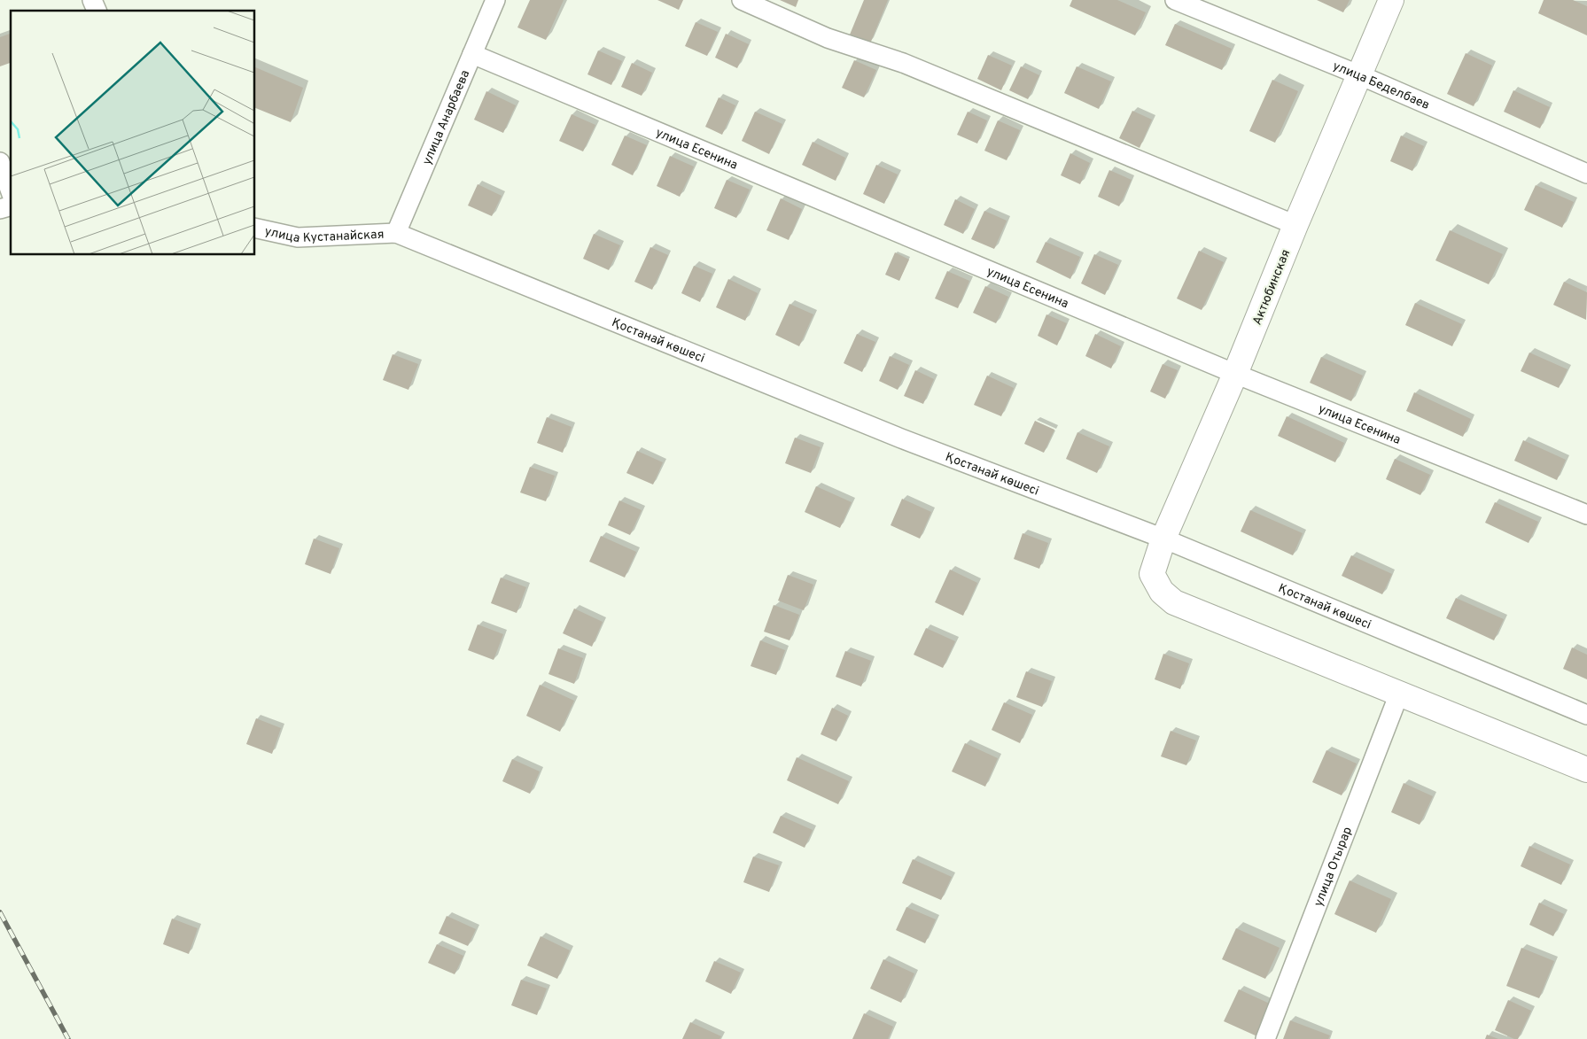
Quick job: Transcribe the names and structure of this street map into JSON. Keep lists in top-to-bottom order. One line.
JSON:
{"streets":{"street":["улица Беделбаев","улица Анарбаева","улица Есенина","улица Кустанайская","Актюбинская","Қостанай көшесі","улица Отырар"]},"crossings":[["улица Беделбаев","Актюбинская"],["улица Анарбаева","улица Есенина"],["улица Анарбаева","улица Кустанайская"],["улица Анарбаева","Қостанай көшесі"],["улица Есенина","Актюбинская"],["улица Кустанайская","Қостанай көшесі"],["Актюбинская","Қостанай көшесі"],["Актюбинская","улица Отырар"]]}
